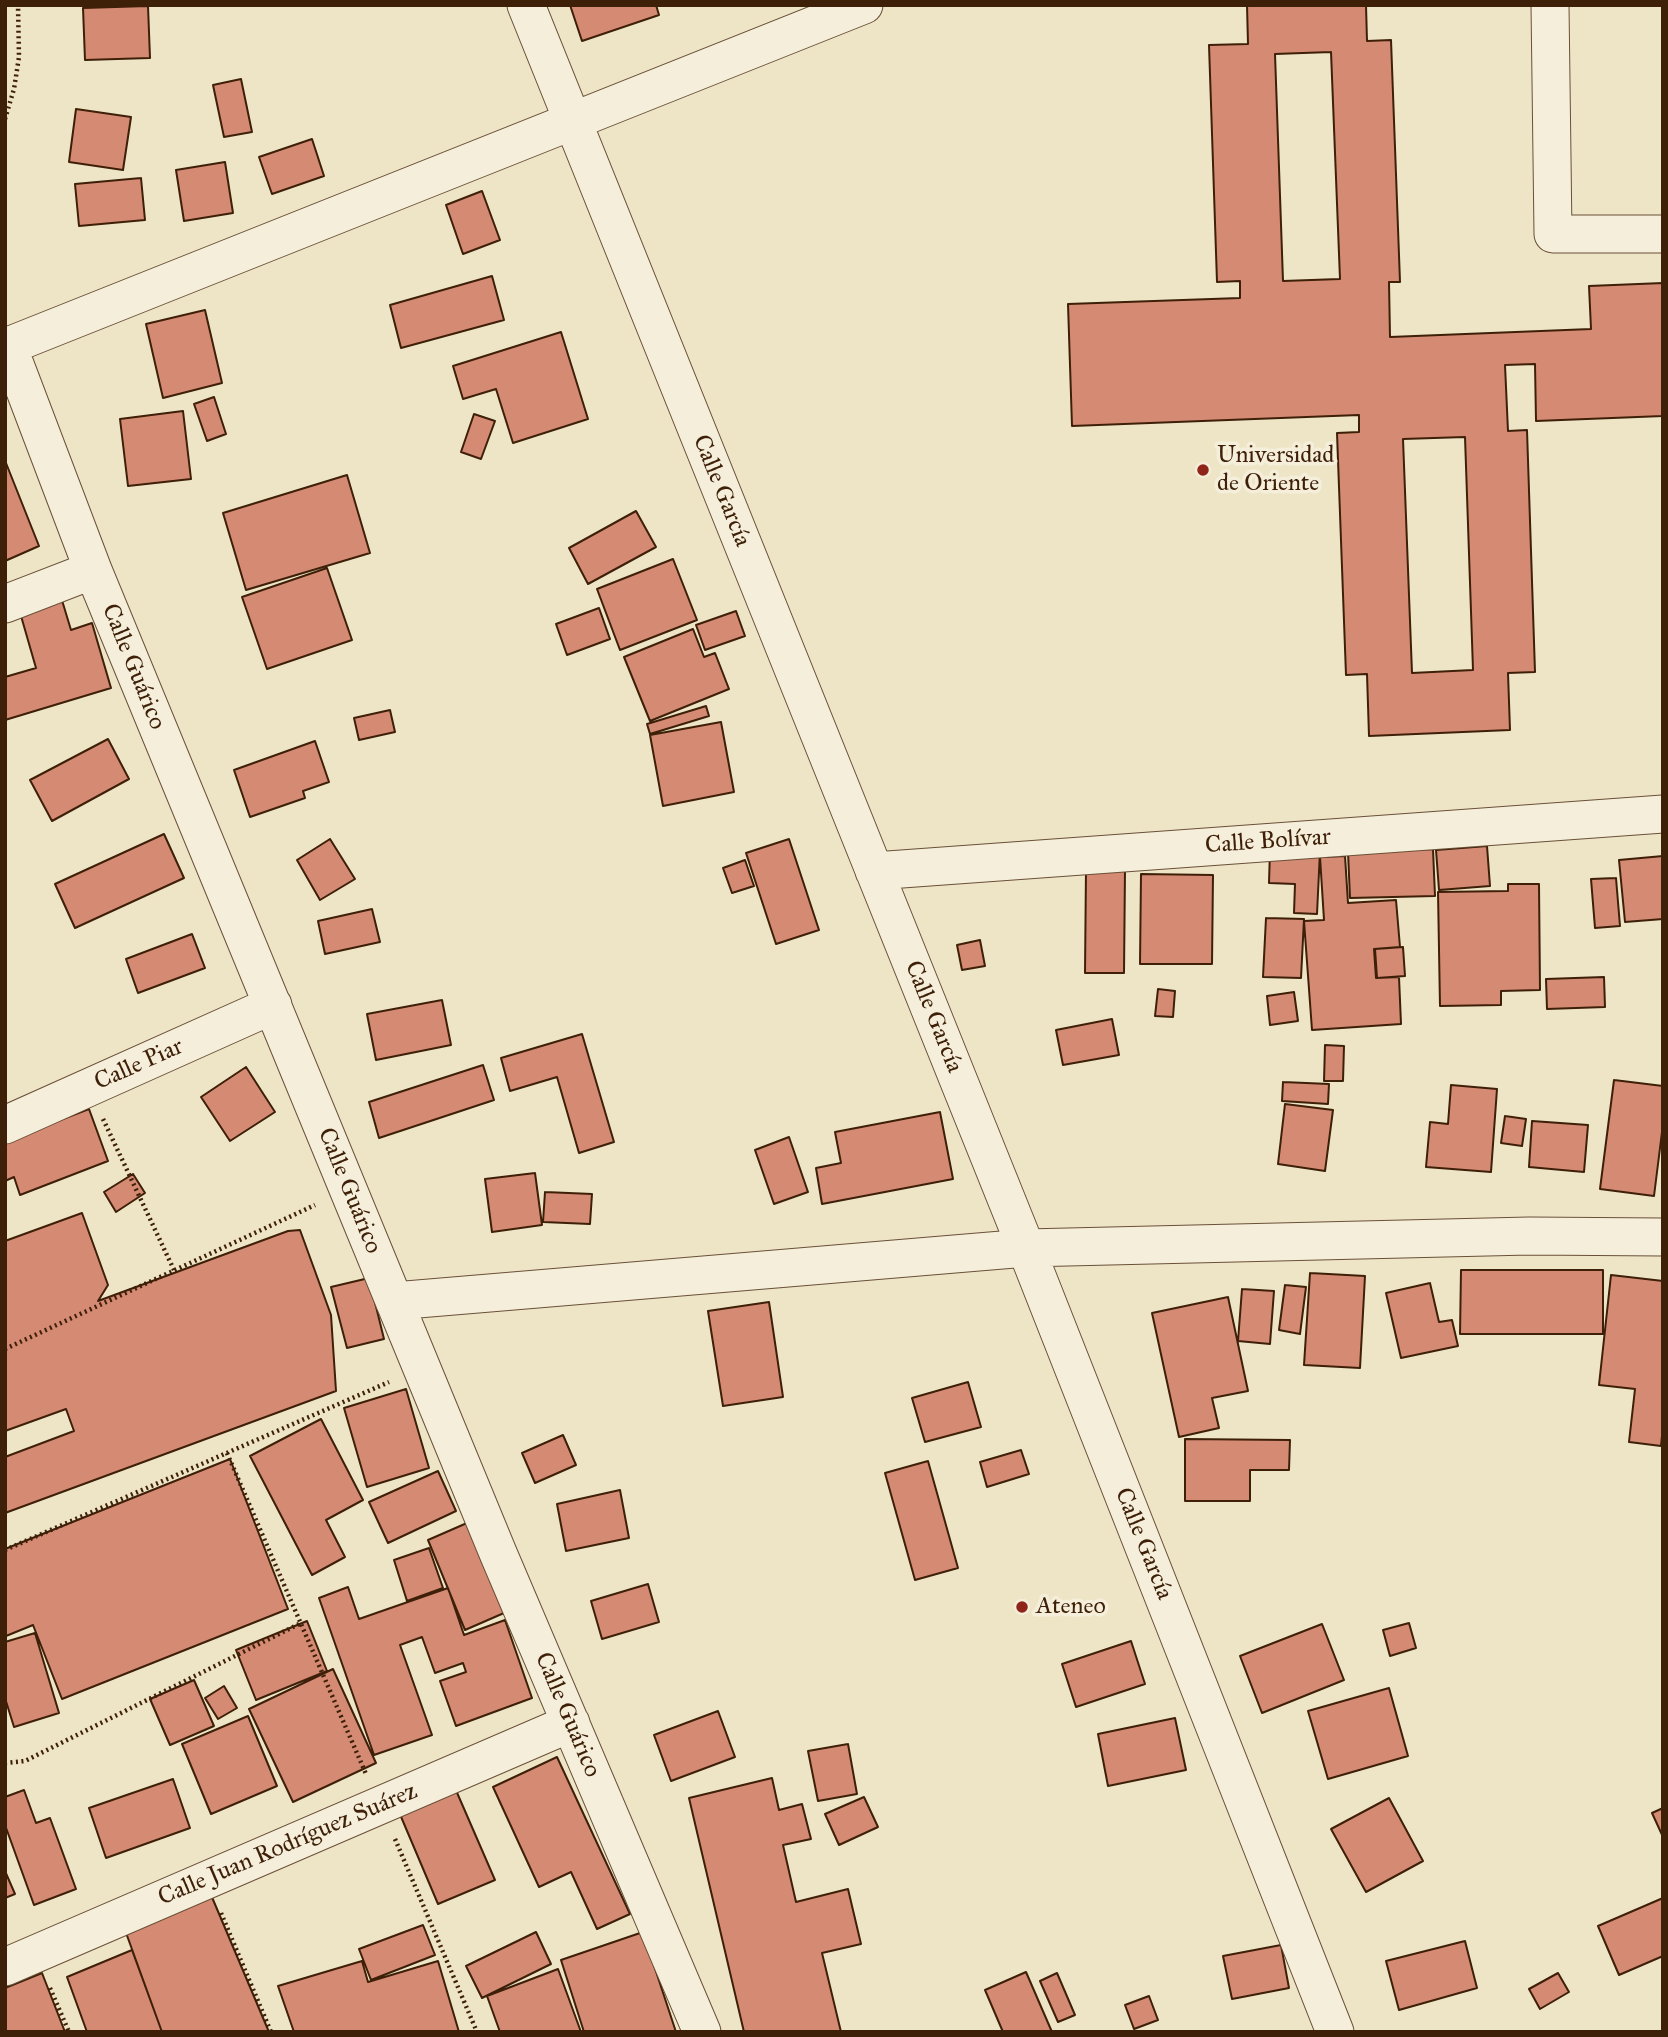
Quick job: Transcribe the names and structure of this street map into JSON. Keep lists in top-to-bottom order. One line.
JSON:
{"streets":{"street":["Calle García","Calle Guárico","Calle Bolívar","Calle Piar","Calle Juan Rodríguez Suárez"]},"crossings":[["Calle García","Calle Guárico"],["Calle García","Calle Bolívar"],["Calle Guárico","Calle Piar"],["Calle Guárico","Calle Juan Rodríguez Suárez"]],"places":["Universidad de Oriente","Ateneo"]}
